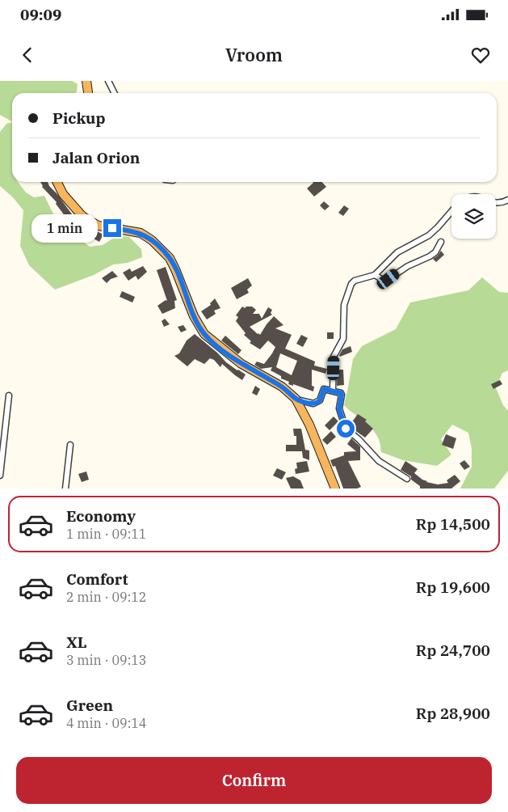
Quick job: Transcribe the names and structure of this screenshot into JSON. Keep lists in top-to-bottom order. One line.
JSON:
{"page":{"status":"09:09","header":"Vroom","banner":["Pickup","Jalan Orion"],"bubble":"1 min","list":[{"name":"Economy","note":"1 min · 09:11","value":"Rp 14,500"},{"name":"Comfort","note":"2 min · 09:12","value":"Rp 19,600"},{"name":"XL","note":"3 min · 09:13","value":"Rp 24,700"},{"name":"Green","note":"4 min · 09:14","value":"Rp 28,900"}],"buttons":"Confirm"}}
